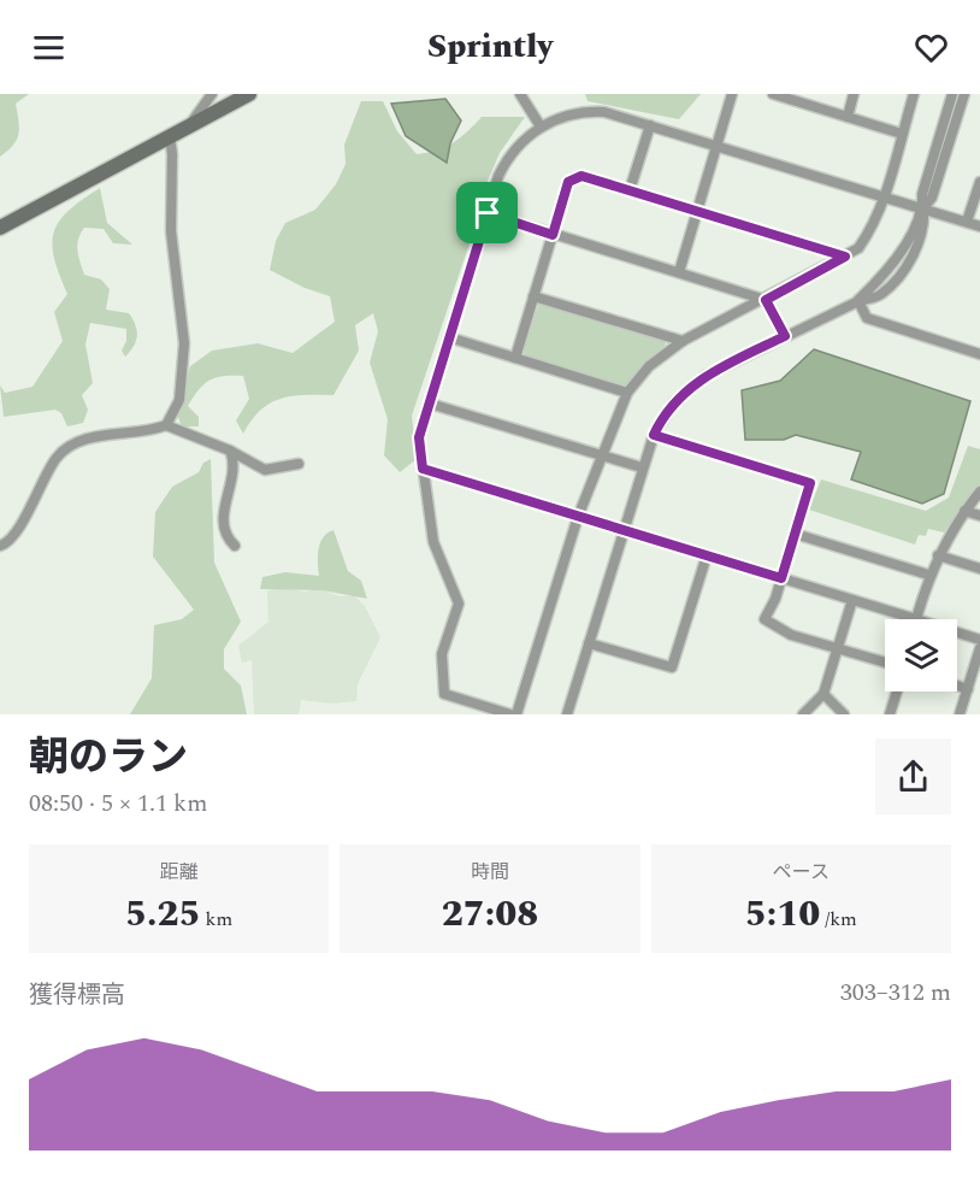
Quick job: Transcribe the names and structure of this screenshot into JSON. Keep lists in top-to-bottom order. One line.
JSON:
{"page":{"header":"Sprintly","heading":["朝のラン","08:50 · 5 × 1.1 km"],"stats":[["距離","5.25 km"],["時間","27:08"],["ペース","5:10 /km"]],"chart":["獲得標高","303–312 m"]}}
